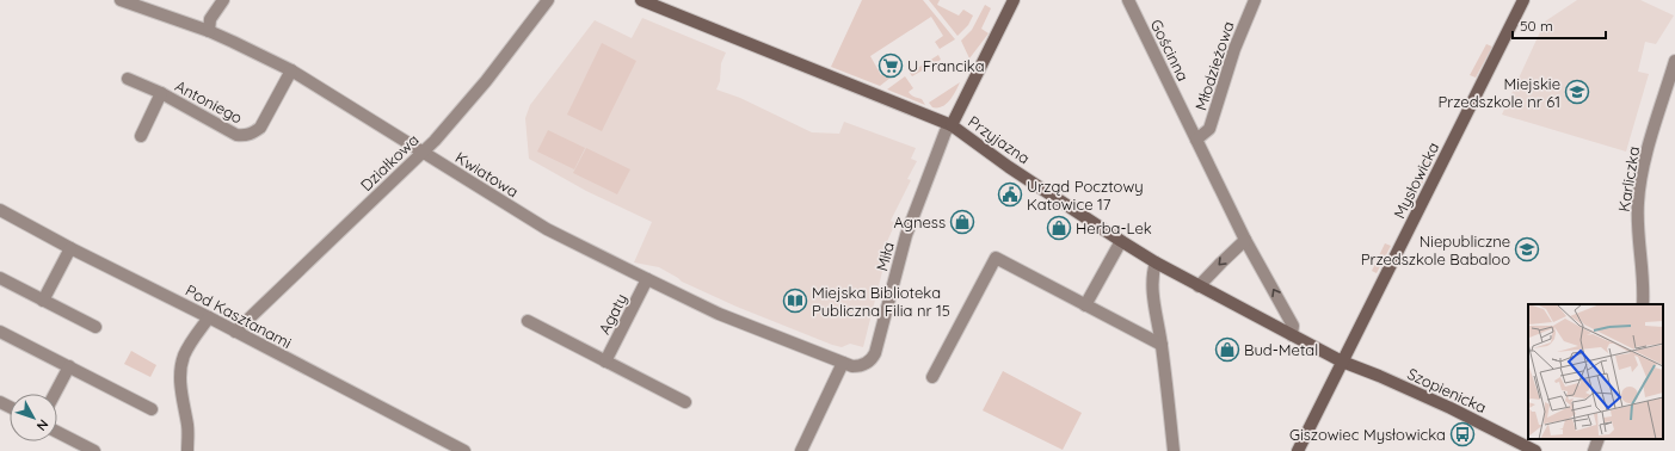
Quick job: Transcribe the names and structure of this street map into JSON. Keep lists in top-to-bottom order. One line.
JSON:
{"streets":{"street":["Gościnna","Młodzieżowa","Antoniego","Przyjazna","Działkowa","Kwiatowa","Karliczka","Mysłowicka","Miła","Agaty","Pod Kasztanami","Szopienicka"]},"crossings":[["Gościnna","Młodzieżowa"],["Antoniego","Kwiatowa"],["Przyjazna","Mysłowicka"],["Przyjazna","Miła"],["Przyjazna","Szopienicka"],["Działkowa","Kwiatowa"],["Działkowa","Pod Kasztanami"],["Kwiatowa","Miła"],["Kwiatowa","Agaty"],["Mysłowicka","Szopienicka"]],"places":{"supermarket":["U Francika"],"school or university":["Miejskie Przedszkole nr 61","Niepubliczne Przedszkole Babaloo"],"public building":["Urząd Pocztowy Katowice 17"],"shop":["Agness","Herba-Lek","Bud-Metal"],"library":["Miejska Biblioteka Publiczna Filia nr 15"],"bus stop":["Giszowiec Mysłowicka"]},"scale_bar":"50 m","north":"bottom right"}
